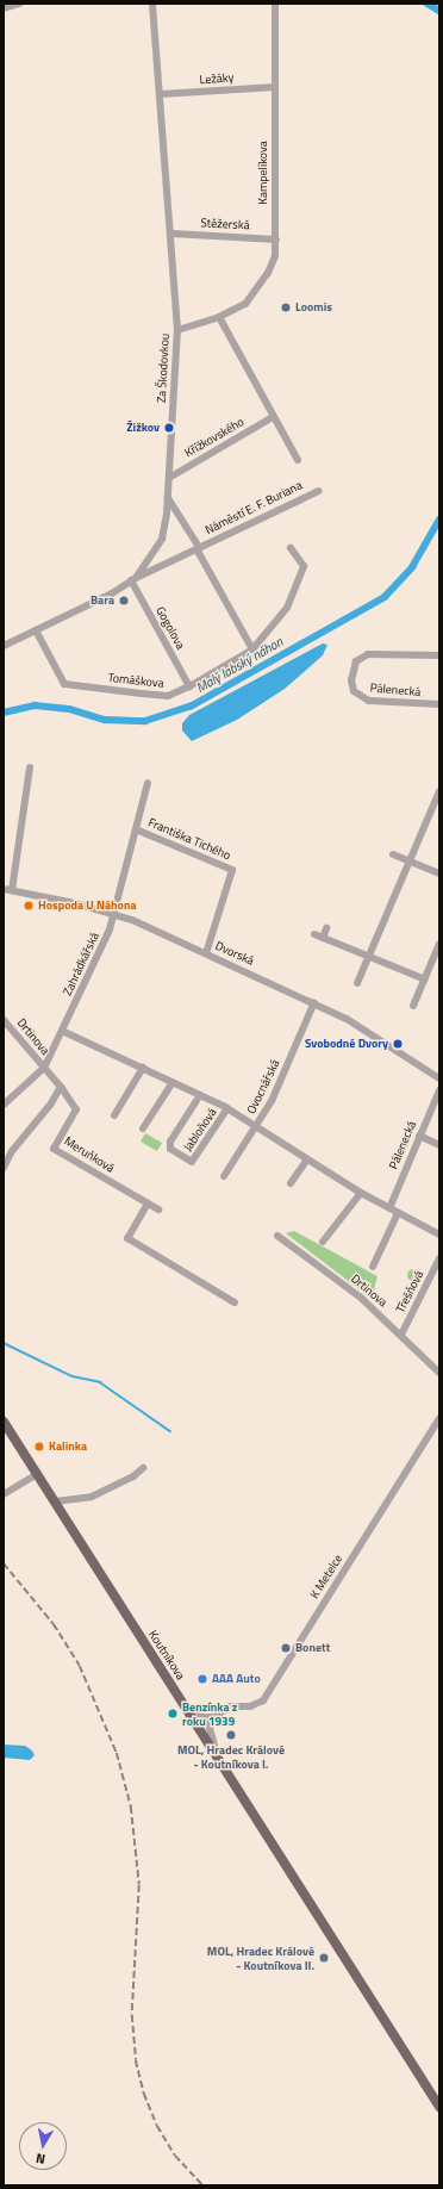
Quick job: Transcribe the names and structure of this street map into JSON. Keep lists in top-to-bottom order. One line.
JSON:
{"streets":{"main road":["Koutníkova"],"street":["Ležáky","Kampelíkova","Stěžerská","Za Škodovkou","Křížkovského","Náměstí E. F. Buriana","Gogolova","Tomáškova","Pálenecká","Františka Tichého","Dvorská","Zahrádkářská","Drtinova","Ovocnářská","Jabloňová","Meruňková","Třešňová","K Metelce"]},"crossings":[["Ležáky","Kampelíkova"],["Ležáky","Za Škodovkou"],["Kampelíkova","Stěžerská"],["Kampelíkova","Za Škodovkou"],["Stěžerská","Za Škodovkou"],["Za Škodovkou","Křížkovského"],["Za Škodovkou","Náměstí E. F. Buriana"],["Za Škodovkou","Gogolova"],["Za Škodovkou","Tomáškova"],["Náměstí E. F. Buriana","Gogolova"],["Gogolova","Tomáškova"],["Pálenecká","Jabloňová"],["Františka Tichého","Dvorská"],["Františka Tichého","Zahrádkářská"],["Dvorská","Zahrádkářská"],["Dvorská","Ovocnářská"],["Zahrádkářská","Drtinova"],["Zahrádkářská","Jabloňová"],["Drtinova","Třešňová"],["Ovocnářská","Jabloňová"],["K Metelce","Koutníkova"]],"water":["Malý labský náhon"],"places":["Loomis","Žižkov","Bara","Hospoda U Náhona","Svobodné Dvory","Kalinka","Bonett","AAA Auto","Benzínka z roku 1939","MOL, Hradec Králové - Koutníkova I.","MOL, Hradec Králové - Koutníkova II."],"north":"bottom"}
